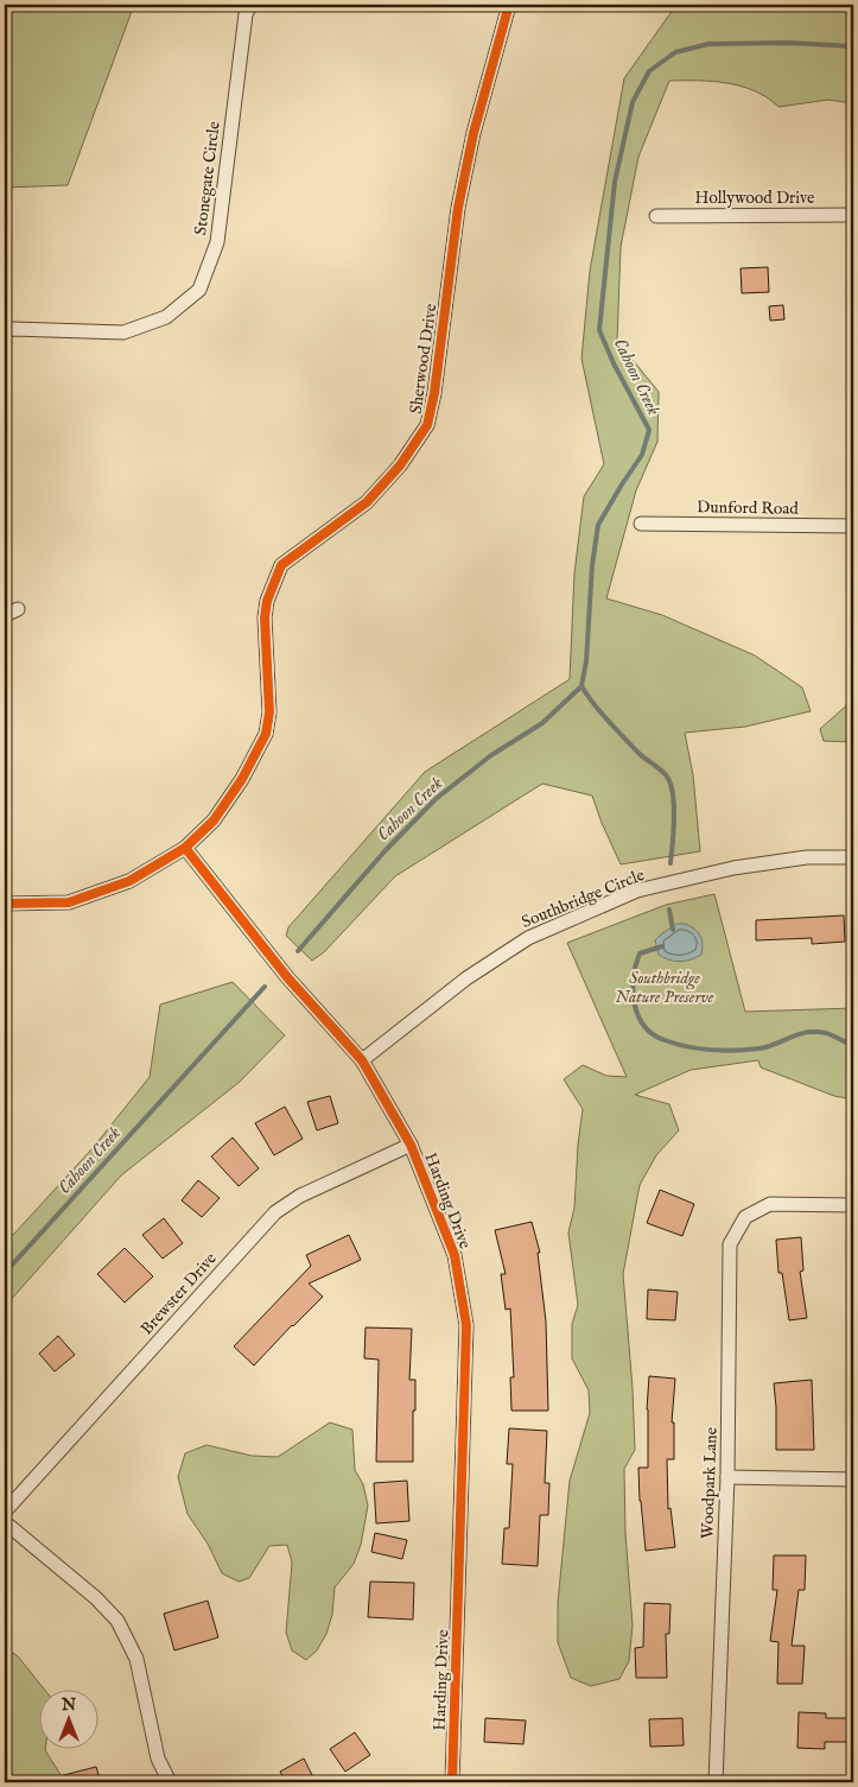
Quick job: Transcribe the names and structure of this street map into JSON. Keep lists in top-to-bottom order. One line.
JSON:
{"streets":{"street":["Stonegate Circle","Hollywood Drive","Sherwood Drive","Dunford Road","Southbridge Circle","Harding Drive","Brewster Drive","Woodpark Lane"]},"crossings":[["Sherwood Drive","Harding Drive"],["Southbridge Circle","Harding Drive"],["Harding Drive","Brewster Drive"]],"water":["Cahoon Creek"],"parks":["Southbridge Nature Preserve"],"north":"top"}
